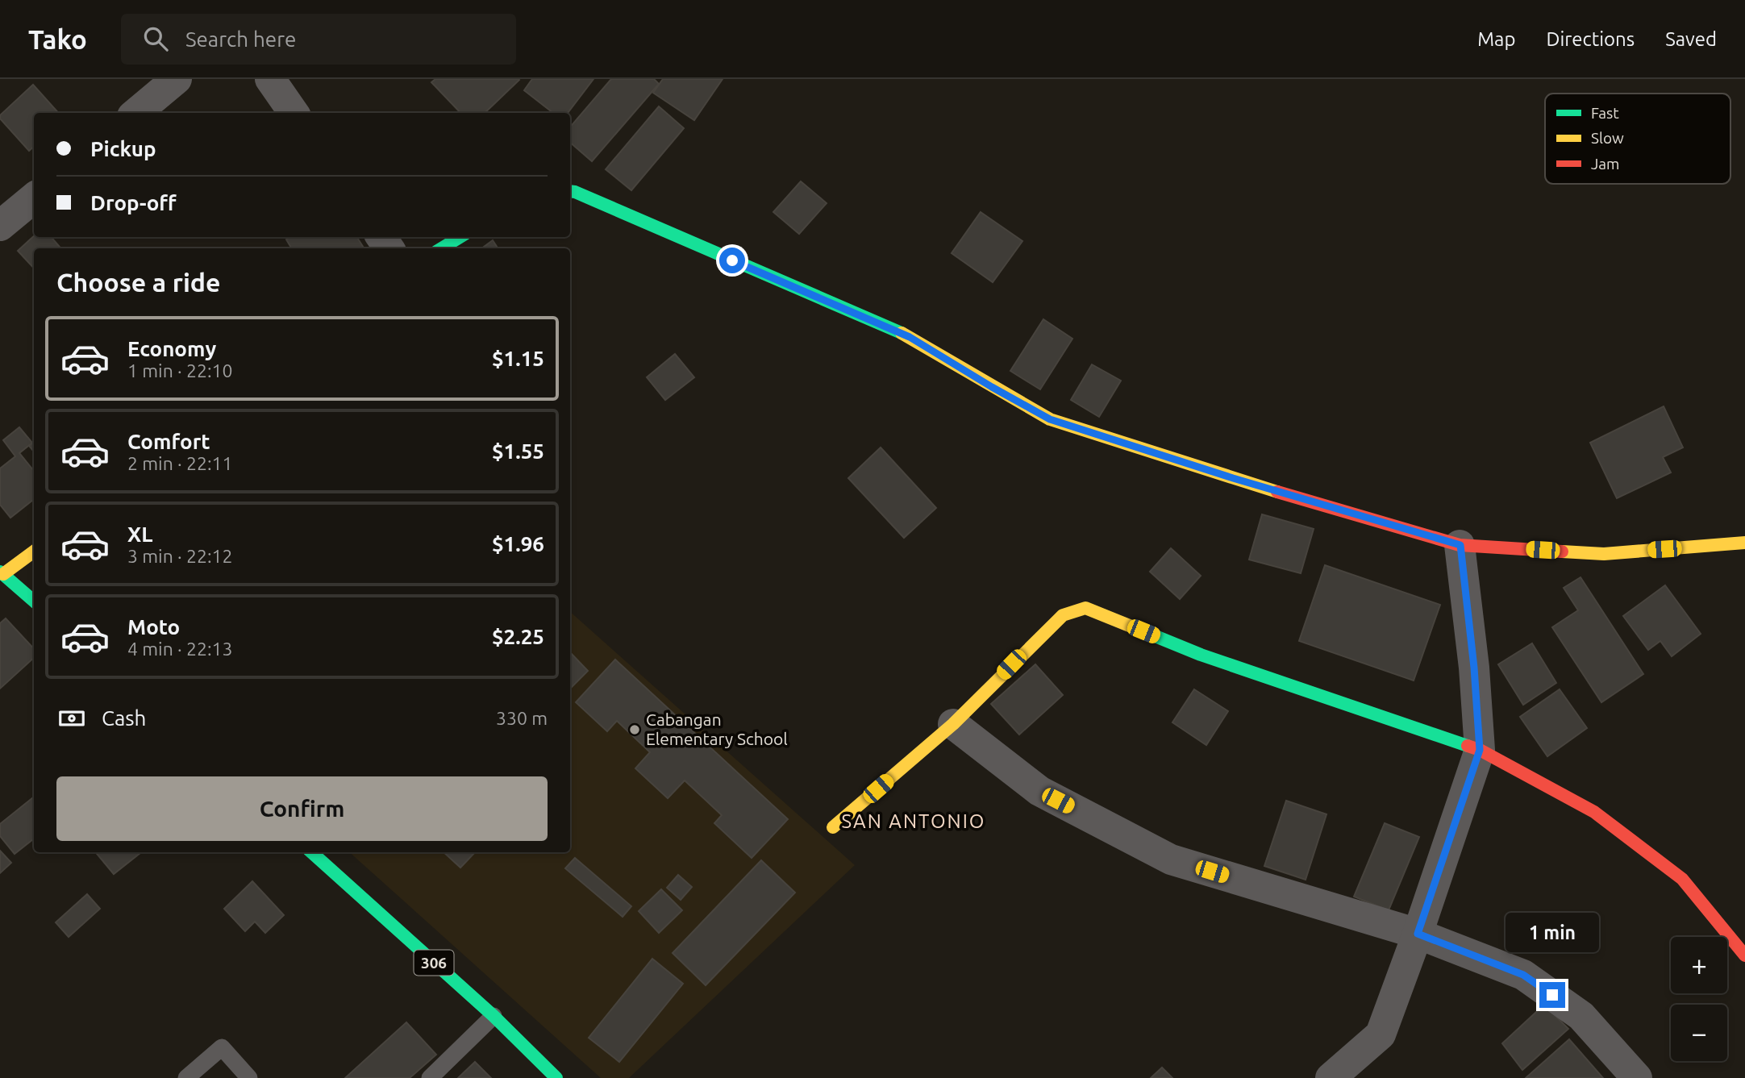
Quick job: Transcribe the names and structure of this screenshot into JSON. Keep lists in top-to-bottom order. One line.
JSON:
{"streets":{"street":["306"]},"districts":["SAN ANTONIO"],"places":["Cabangan Elementary School"],"legend":["Fast","Slow","Jam"],"page":{"header":"Tako","search":"Search here","nav":["Map","Directions","Saved"],"banner":["Pickup","Drop-off"],"heading":"Choose a ride","list":[{"name":"Economy","note":"1 min · 22:10","value":"$1.15"},{"name":"Comfort","note":"2 min · 22:11","value":"$1.55"},{"name":"XL","note":"3 min · 22:12","value":"$1.96"},{"name":"Moto","note":"4 min · 22:13","value":"$2.25"}],"pay":["Cash","330 m"],"buttons":"Confirm","bubble":"1 min","map_buttons":["+","−"]}}
